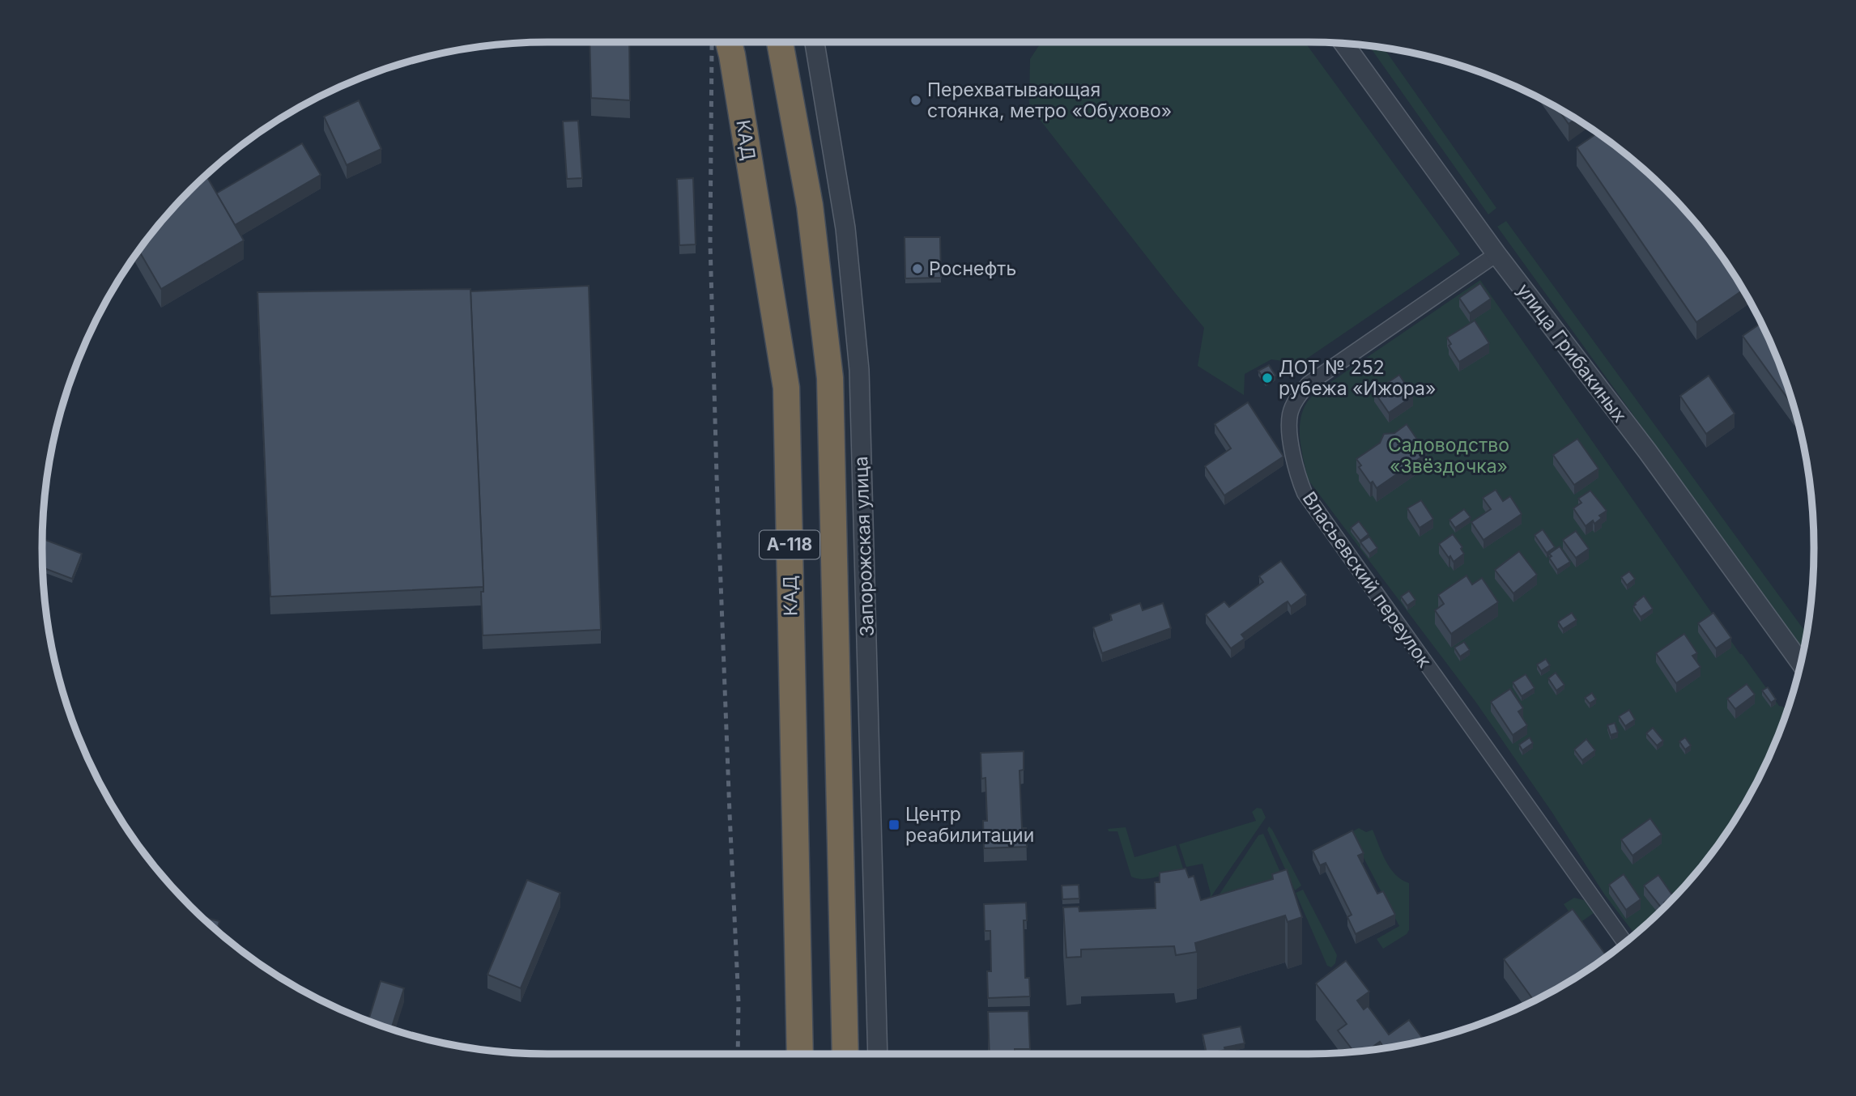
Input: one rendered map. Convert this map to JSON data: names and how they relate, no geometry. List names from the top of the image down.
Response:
{
  "streets": {
    "highway": ["КАД", "А-118"],
    "street": ["улица Грибакиных", "Запорожская улица", "Власьевский переулок"]
  },
  "crossings": [
    ["улица Грибакиных", "Власьевский переулок"]
  ],
  "parks": ["Садоводство «Звёздочка»"],
  "places": {
    "other": ["Перехватывающая стоянка, метро «Обухово»", "Роснефть", "ДОТ № 252 рубежа «Ижора»"],
    "transit": ["Центр реабилитации"]
  }
}
